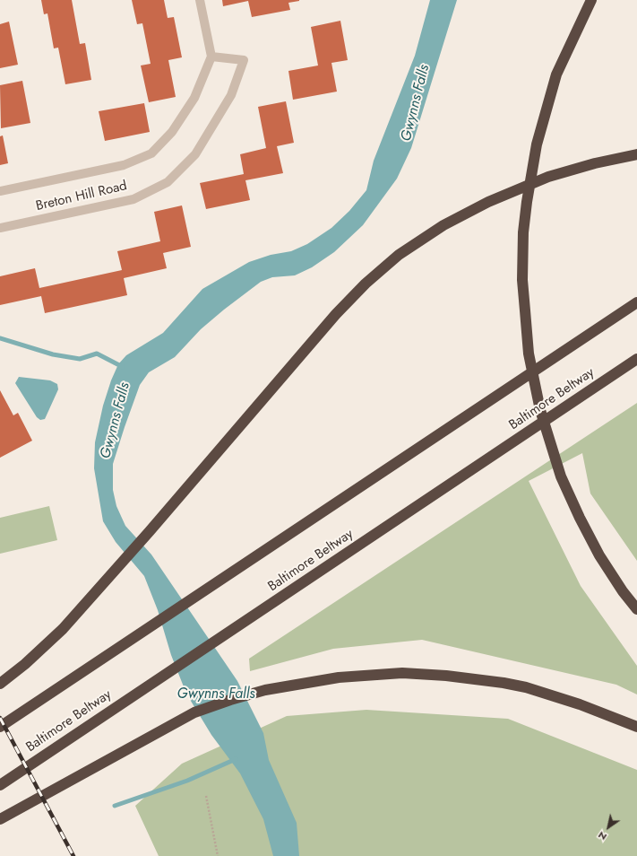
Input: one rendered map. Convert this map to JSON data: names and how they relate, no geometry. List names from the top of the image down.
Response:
{
  "streets": {
    "highway": ["Baltimore Beltway"],
    "street": ["Breton Hill Road"]
  },
  "water": ["Gwynns Falls"],
  "north": "bottom left"
}
